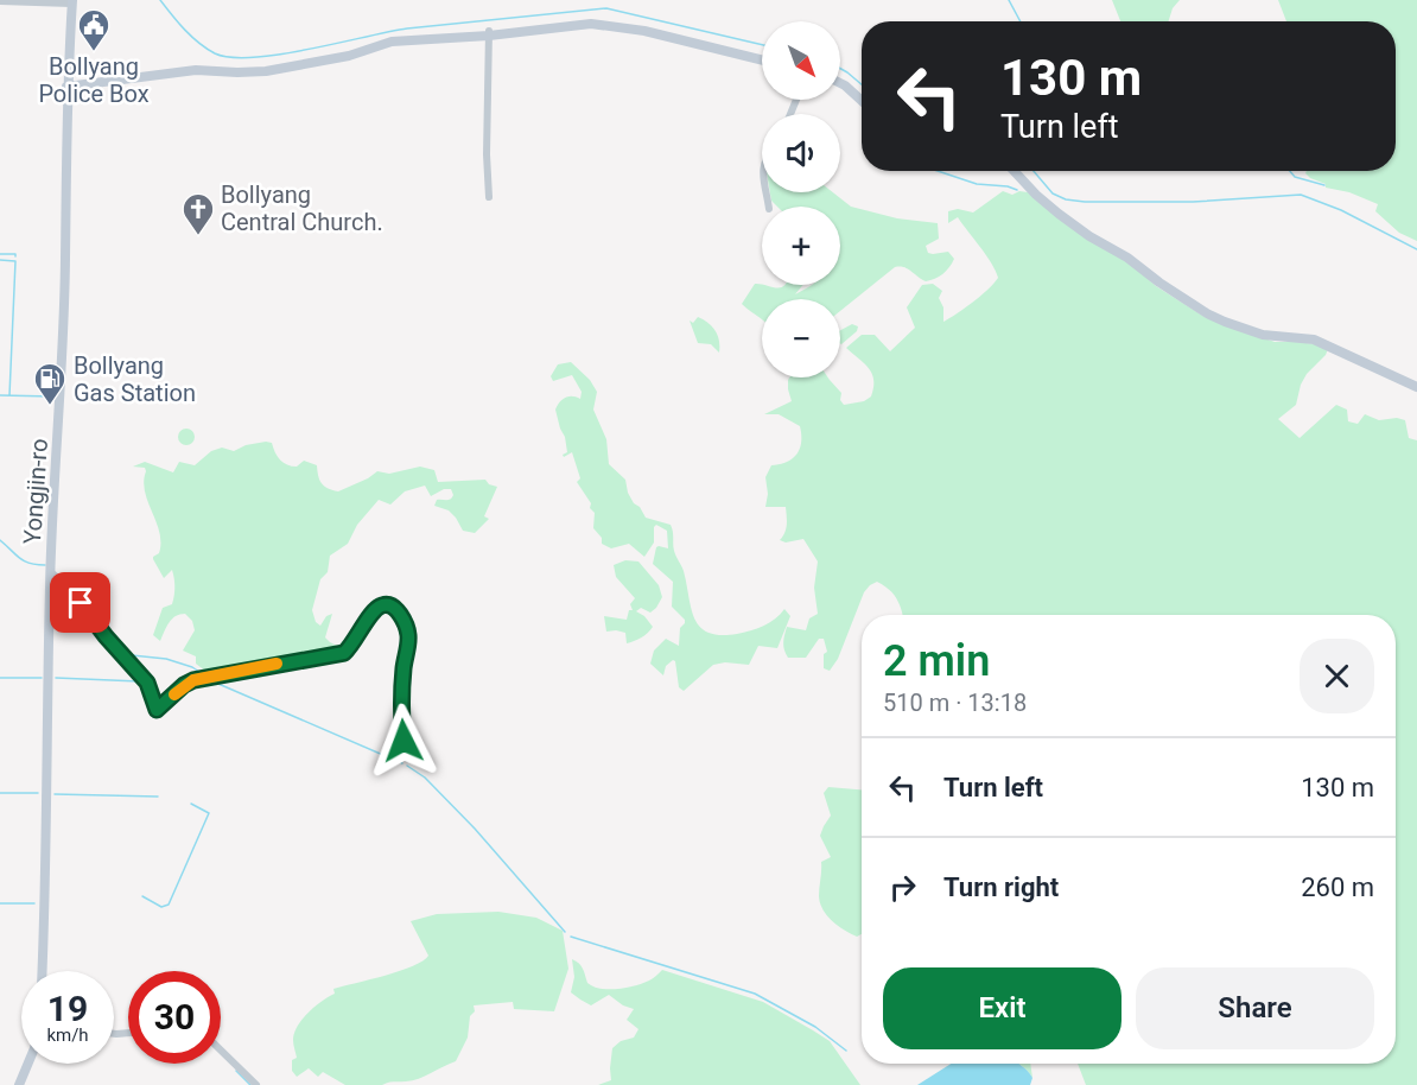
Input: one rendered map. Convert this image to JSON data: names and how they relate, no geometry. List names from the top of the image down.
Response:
{
  "streets": {
    "street": ["Yongjin-ro"]
  },
  "places": {
    "public building": ["Bollyang Police Box"],
    "church": ["Bollyang Central Church."],
    "fuel station": ["Bollyang Gas Station"]
  },
  "north": "bottom right",
  "page": {
    "map_buttons": ["+", "−"],
    "turn": ["130 m", "Turn left"],
    "heading": ["2 min", "510 m · 13:18"],
    "list": [
      {
        "name": "Turn left",
        "value": "130 m"
      },
      {
        "name": "Turn right",
        "value": "260 m"
      }
    ],
    "buttons": ["Exit", "Share"],
    "speed": "19 km/h",
    "limit": "30"
  }
}
